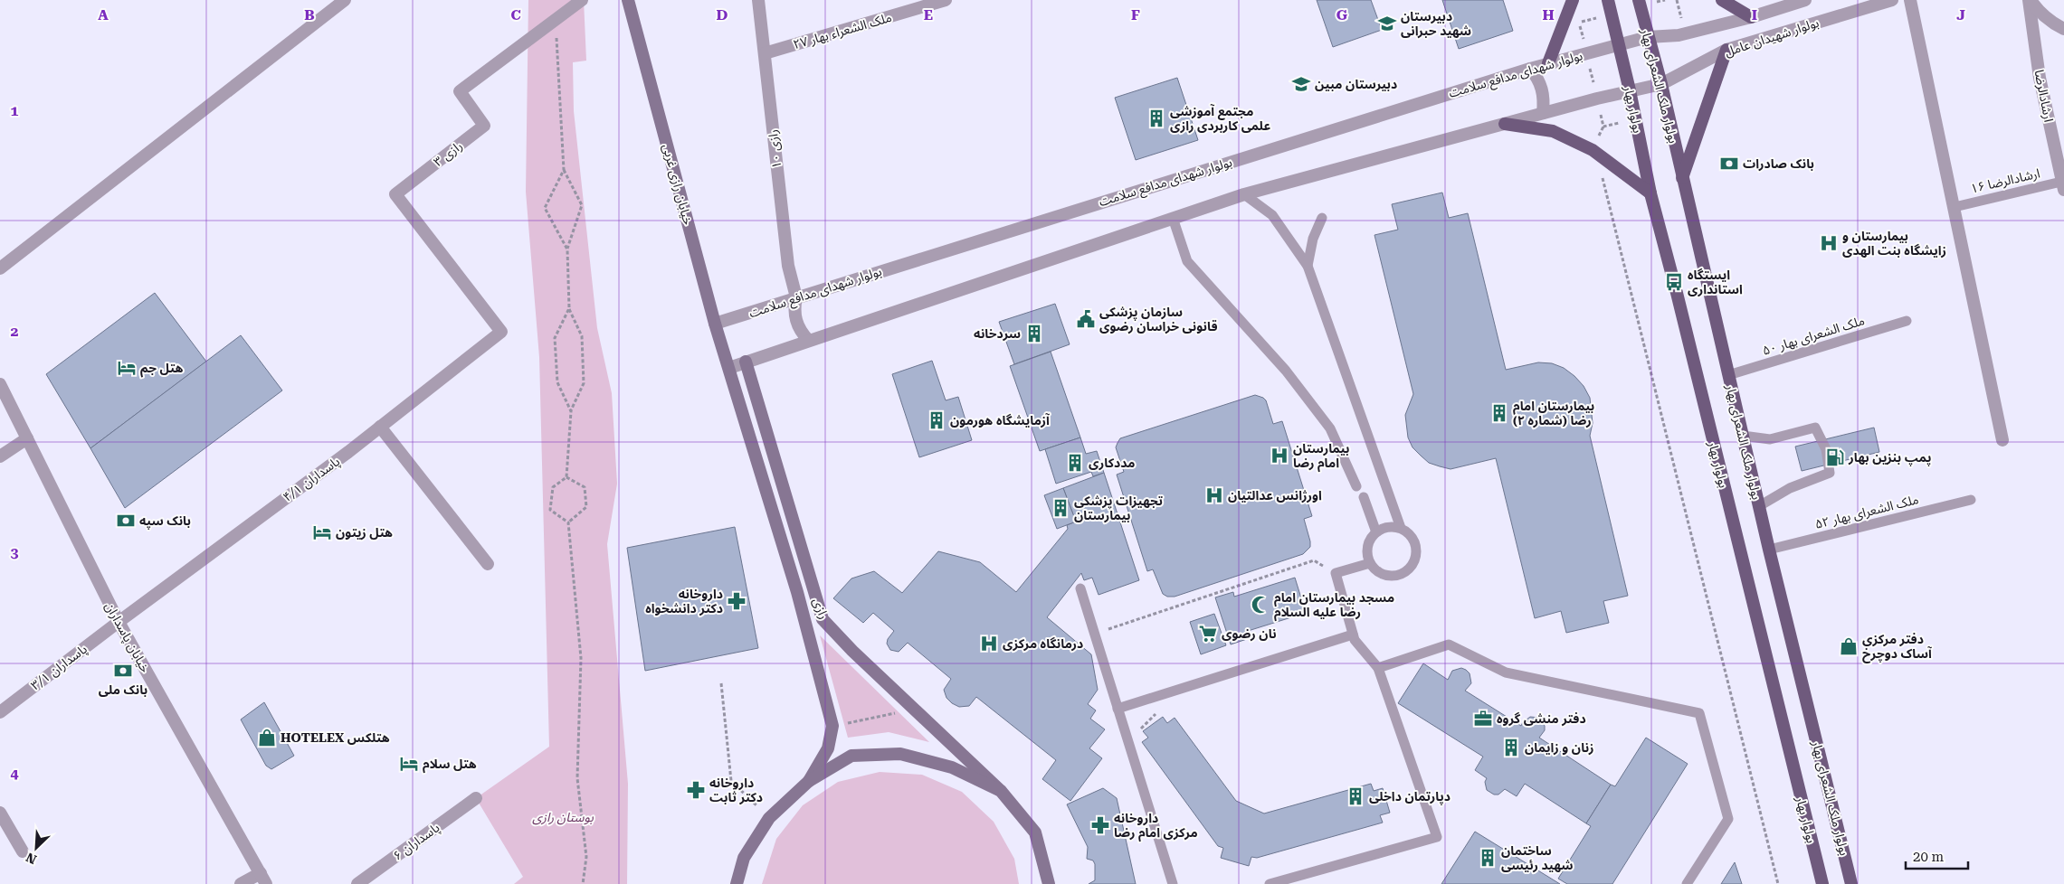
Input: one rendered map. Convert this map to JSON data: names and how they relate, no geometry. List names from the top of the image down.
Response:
{
  "streets": {
    "main road": [
      "بولوار ملک الشعرای بهار",
      "بولوار بهار",
      "خیابان رازی غربی",
      "رازی"
    ],
    "street": [
      "ملک الشعراء بهار ۲۷",
      "بولوار شهیدان عامل",
      "بولوار شهدای مدافع سلامت",
      "ارشادالرضا",
      "رازی ۱۰",
      "رازی ۳",
      "پاسداران ۴/۱",
      "خیابان پاسداران",
      "پاسداران ۳/۱",
      "پاسداران ۶"
    ],
    "lane": ["ارشادالرضا ۱۶", "ملک الشعرای بهار ۵۰", "ملک الشعرای بهار ۵۲"]
  },
  "crossings": [
    ["ملک الشعراء بهار ۲۷", "رازی ۱۰"],
    ["بولوار شهیدان عامل", "بولوار شهدای مدافع سلامت"],
    ["بولوار شهیدان عامل", "بولوار ملک الشعرای بهار"],
    ["بولوار شهیدان عامل", "بولوار بهار"],
    ["بولوار شهدای مدافع سلامت", "بولوار بهار"],
    ["بولوار شهدای مدافع سلامت", "رازی ۱۰"],
    ["بولوار شهدای مدافع سلامت", "خیابان رازی غربی"],
    ["بولوار ملک الشعرای بهار", "ملک الشعرای بهار ۵۰"],
    ["بولوار ملک الشعرای بهار", "ملک الشعرای بهار ۵۲"],
    ["ارشادالرضا", "ارشادالرضا ۱۶"],
    ["رازی ۳", "پاسداران ۴/۱"],
    ["خیابان رازی غربی", "رازی"],
    ["پاسداران ۴/۱", "خیابان پاسداران"],
    ["پاسداران ۴/۱", "پاسداران ۳/۱"],
    ["خیابان پاسداران", "پاسداران ۳/۱"]
  ],
  "parks": ["بوستان رازی"],
  "places": {
    "school or university": ["دبیرستان شهید حبرانی", "دبیرستان مبین"],
    "building": [
      "مجتمع آموزشی علمی کاربردی رازی",
      "سردخانه",
      "بیمارستان امام رضا (شماره ۲)",
      "آزمایشگاه هورمون",
      "مددکاری",
      "تجهیزات پزشکی بیمارستان",
      "زنان و زایمان",
      "دپارتمان داخلی",
      "ساختمان شهید رئیسی"
    ],
    "bank": ["بانک صادرات", "بانک سپه", "بانک ملی"],
    "hospital": [
      "بیمارستان و زایشگاه بنت الهدی",
      "بیمارستان امام رضا",
      "اورژانس عدالتیان",
      "درمانگاه مرکزی"
    ],
    "bus stop": ["ایستگاه استانداری"],
    "public building": ["سازمان پزشکی قانونی خراسان رضوی"],
    "hotel": ["هتل جم", "هتل زیتون", "هتل سلام"],
    "fuel station": ["پمپ بنزین بهار"],
    "pharmacy": ["داروخانه دکتر دانشخواه", "داروخانه دکتر ثابت", "داروخانه مرکزی امام رضا"],
    "mosque": ["مسجد بیمارستان امام رضا علیه السلام"],
    "supermarket": ["نان رضوی"],
    "shop": ["دفتر مرکزی آساک دوچرخ", "HOTELEX هتلکس"],
    "office": ["دفتر منشی گروه"]
  },
  "scale_bar": "20 m",
  "north": "bottom left",
  "grid": {
    "columns": [
      "A",
      "B",
      "C",
      "D",
      "E",
      "F",
      "G",
      "H",
      "I",
      "J"
    ],
    "rows": [
      "1",
      "2",
      "3",
      "4"
    ]
  }
}
